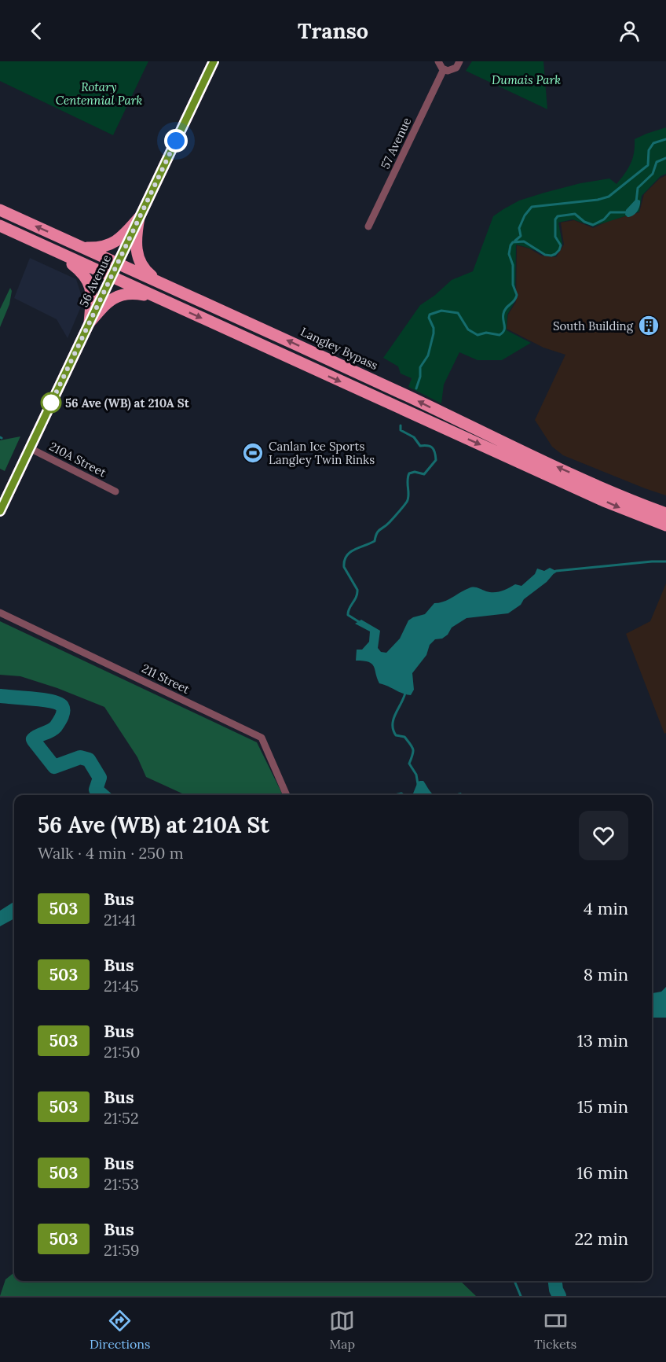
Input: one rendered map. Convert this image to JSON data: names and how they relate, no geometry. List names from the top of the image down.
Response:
{
  "streets": {
    "main road": ["56 Avenue", "Langley Bypass"],
    "street": ["57 Avenue", "210A Street", "211 Street"]
  },
  "crossings": [
    ["56 Avenue", "Langley Bypass"],
    ["56 Avenue", "210A Street"]
  ],
  "parks": ["Dumais Park", "Rotary Centennial Park"],
  "places": {
    "building": ["South Building"],
    "other": ["56 Ave (WB) at 210A St"],
    "sports": ["Canlan Ice Sports Langley Twin Rinks"]
  },
  "lines": ["bus line 503"],
  "page": {
    "header": "Transo",
    "heading": ["56 Ave (WB) at 210A St", "Walk · 4 min · 250 m"],
    "list": [
      {
        "mark": "503",
        "name": "Bus",
        "note": "21:41",
        "value": "4 min"
      },
      {
        "mark": "503",
        "name": "Bus",
        "note": "21:45",
        "value": "8 min"
      },
      {
        "mark": "503",
        "name": "Bus",
        "note": "21:50",
        "value": "13 min"
      },
      {
        "mark": "503",
        "name": "Bus",
        "note": "21:52",
        "value": "15 min"
      },
      {
        "mark": "503",
        "name": "Bus",
        "note": "21:53",
        "value": "16 min"
      },
      {
        "mark": "503",
        "name": "Bus",
        "note": "21:59",
        "value": "22 min"
      }
    ],
    "tabs": ["Directions", "Map", "Tickets"]
  }
}
